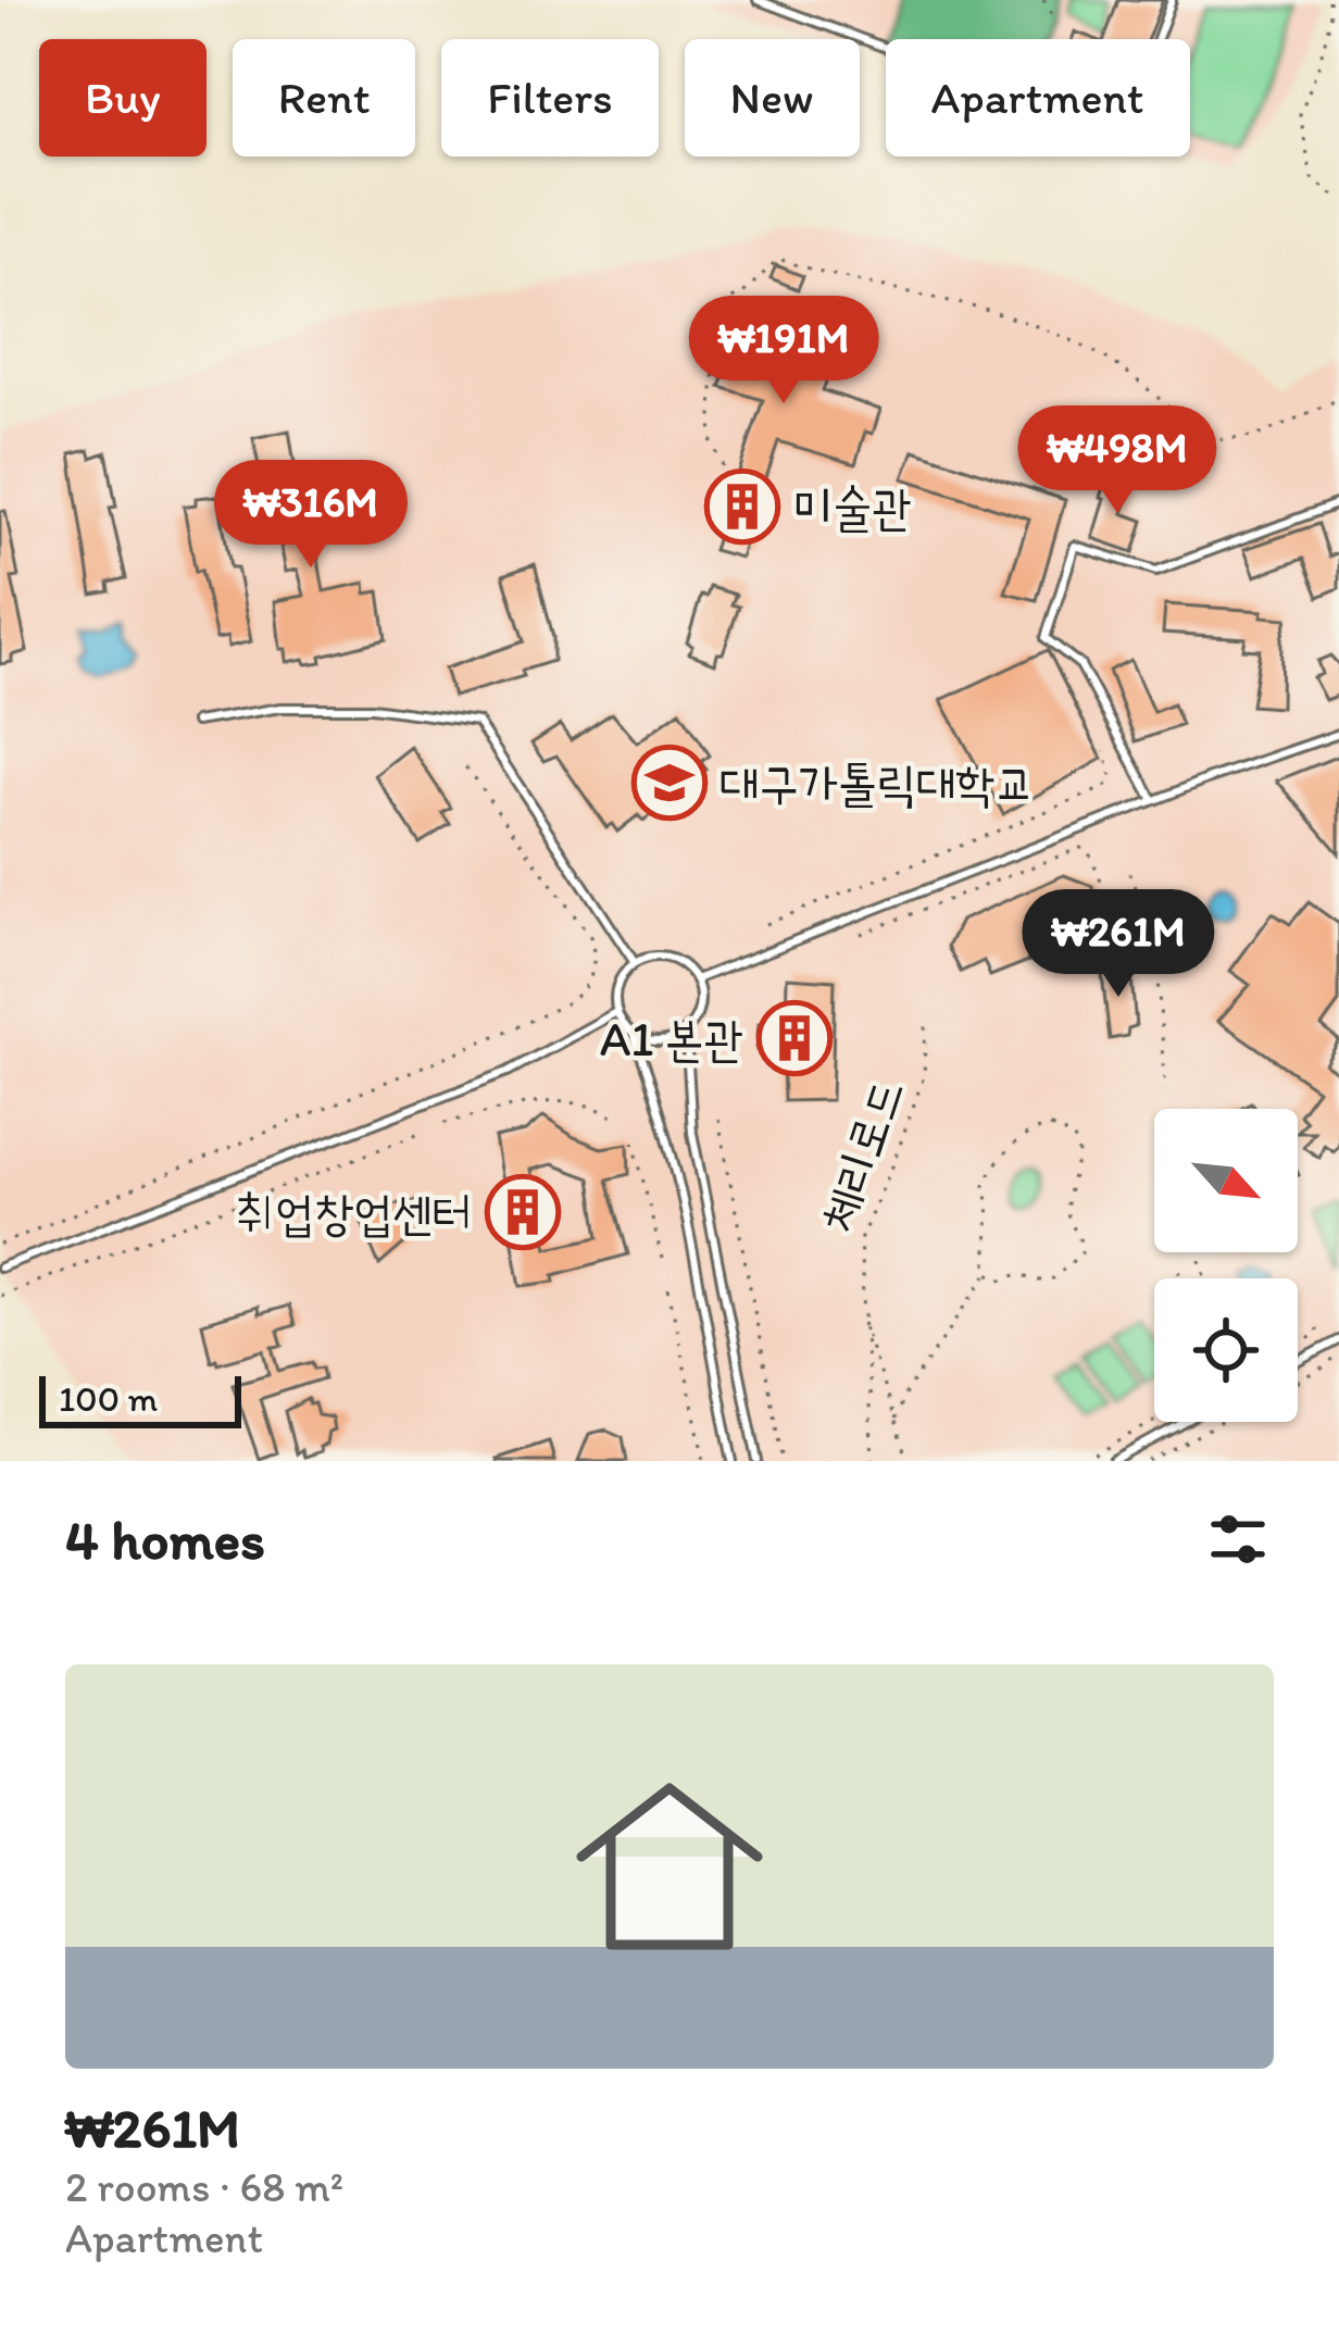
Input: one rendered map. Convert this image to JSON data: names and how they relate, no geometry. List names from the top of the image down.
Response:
{
  "streets": {
    "path": ["체리로드"]
  },
  "places": {
    "building": ["미술관", "A1 본관", "취업창업센터"],
    "school or university": ["대구가톨릭대학교"]
  },
  "scale_bar": "100 m",
  "north": "bottom right",
  "page": {
    "chip": [
      "Buy",
      "Rent",
      "Filters",
      "New",
      "Apartment"
    ],
    "price": [
      "₩191M",
      "₩498M",
      "₩316M",
      "₩261M"
    ],
    "scale": "100 m",
    "heading": "4 homes",
    "list": [
      {
        "name": "₩261M",
        "note": "2 rooms · 68 m² · Apartment"
      }
    ]
  }
}
